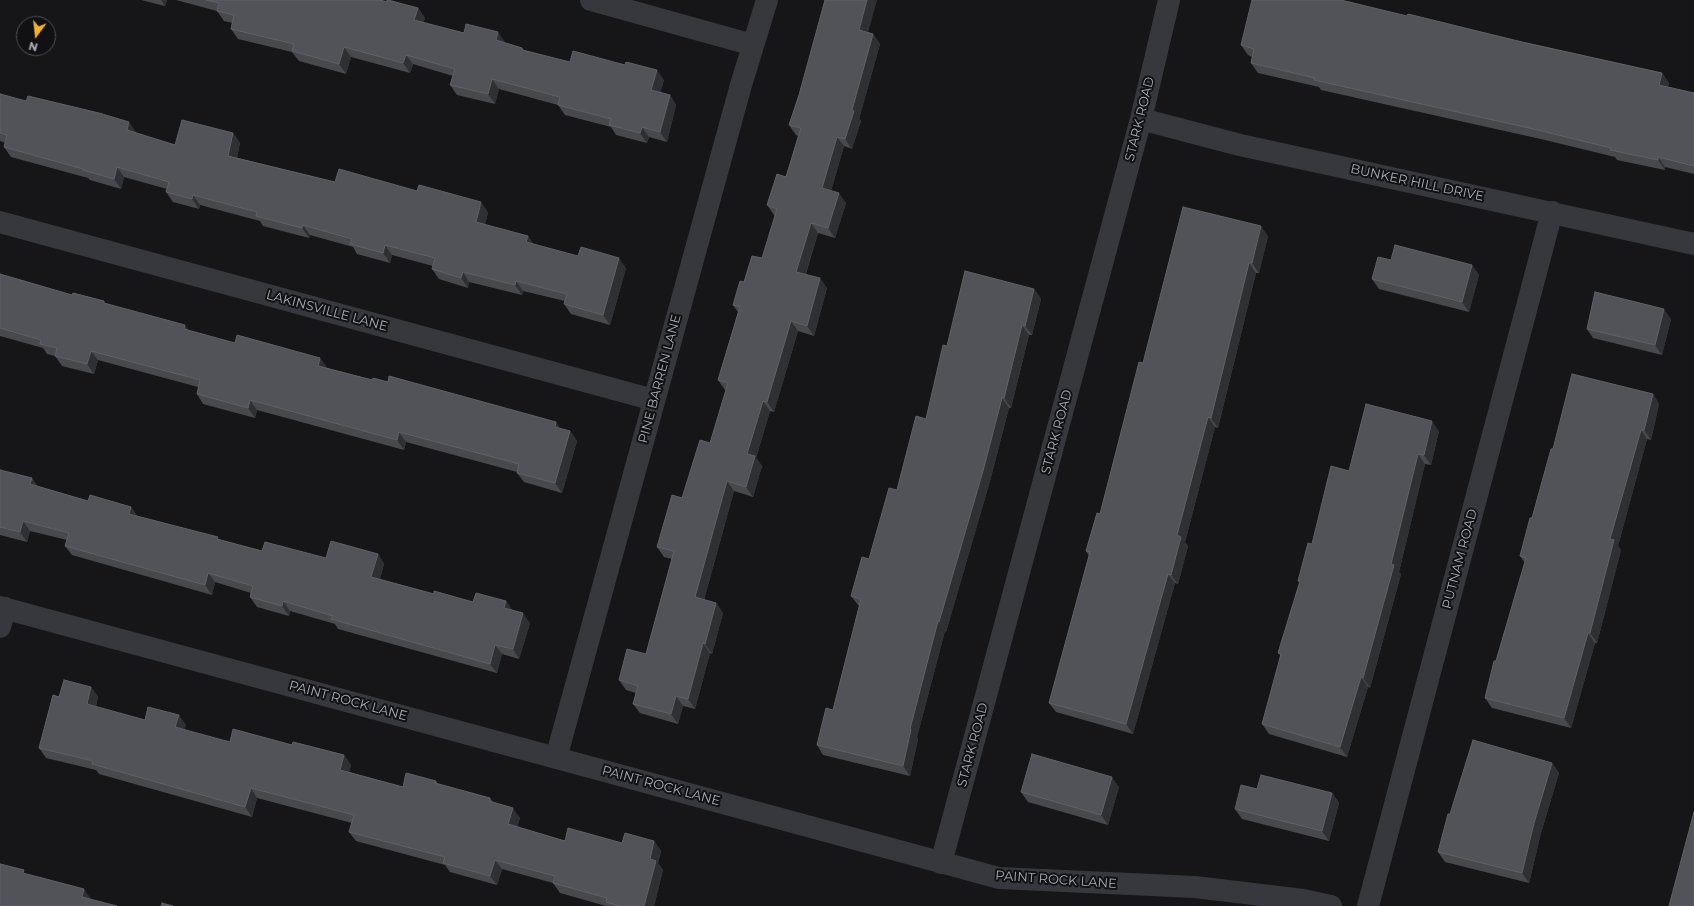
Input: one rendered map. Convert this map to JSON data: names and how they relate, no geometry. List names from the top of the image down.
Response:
{
  "streets": {
    "street": [
      "STARK ROAD",
      "BUNKER HILL DRIVE",
      "LAKINSVILLE LANE",
      "PINE BARREN LANE",
      "PUTNAM ROAD",
      "PAINT ROCK LANE"
    ]
  },
  "crossings": [
    ["STARK ROAD", "BUNKER HILL DRIVE"],
    ["STARK ROAD", "PAINT ROCK LANE"],
    ["BUNKER HILL DRIVE", "PUTNAM ROAD"],
    ["LAKINSVILLE LANE", "PINE BARREN LANE"],
    ["PINE BARREN LANE", "PAINT ROCK LANE"]
  ],
  "north": "bottom"
}
